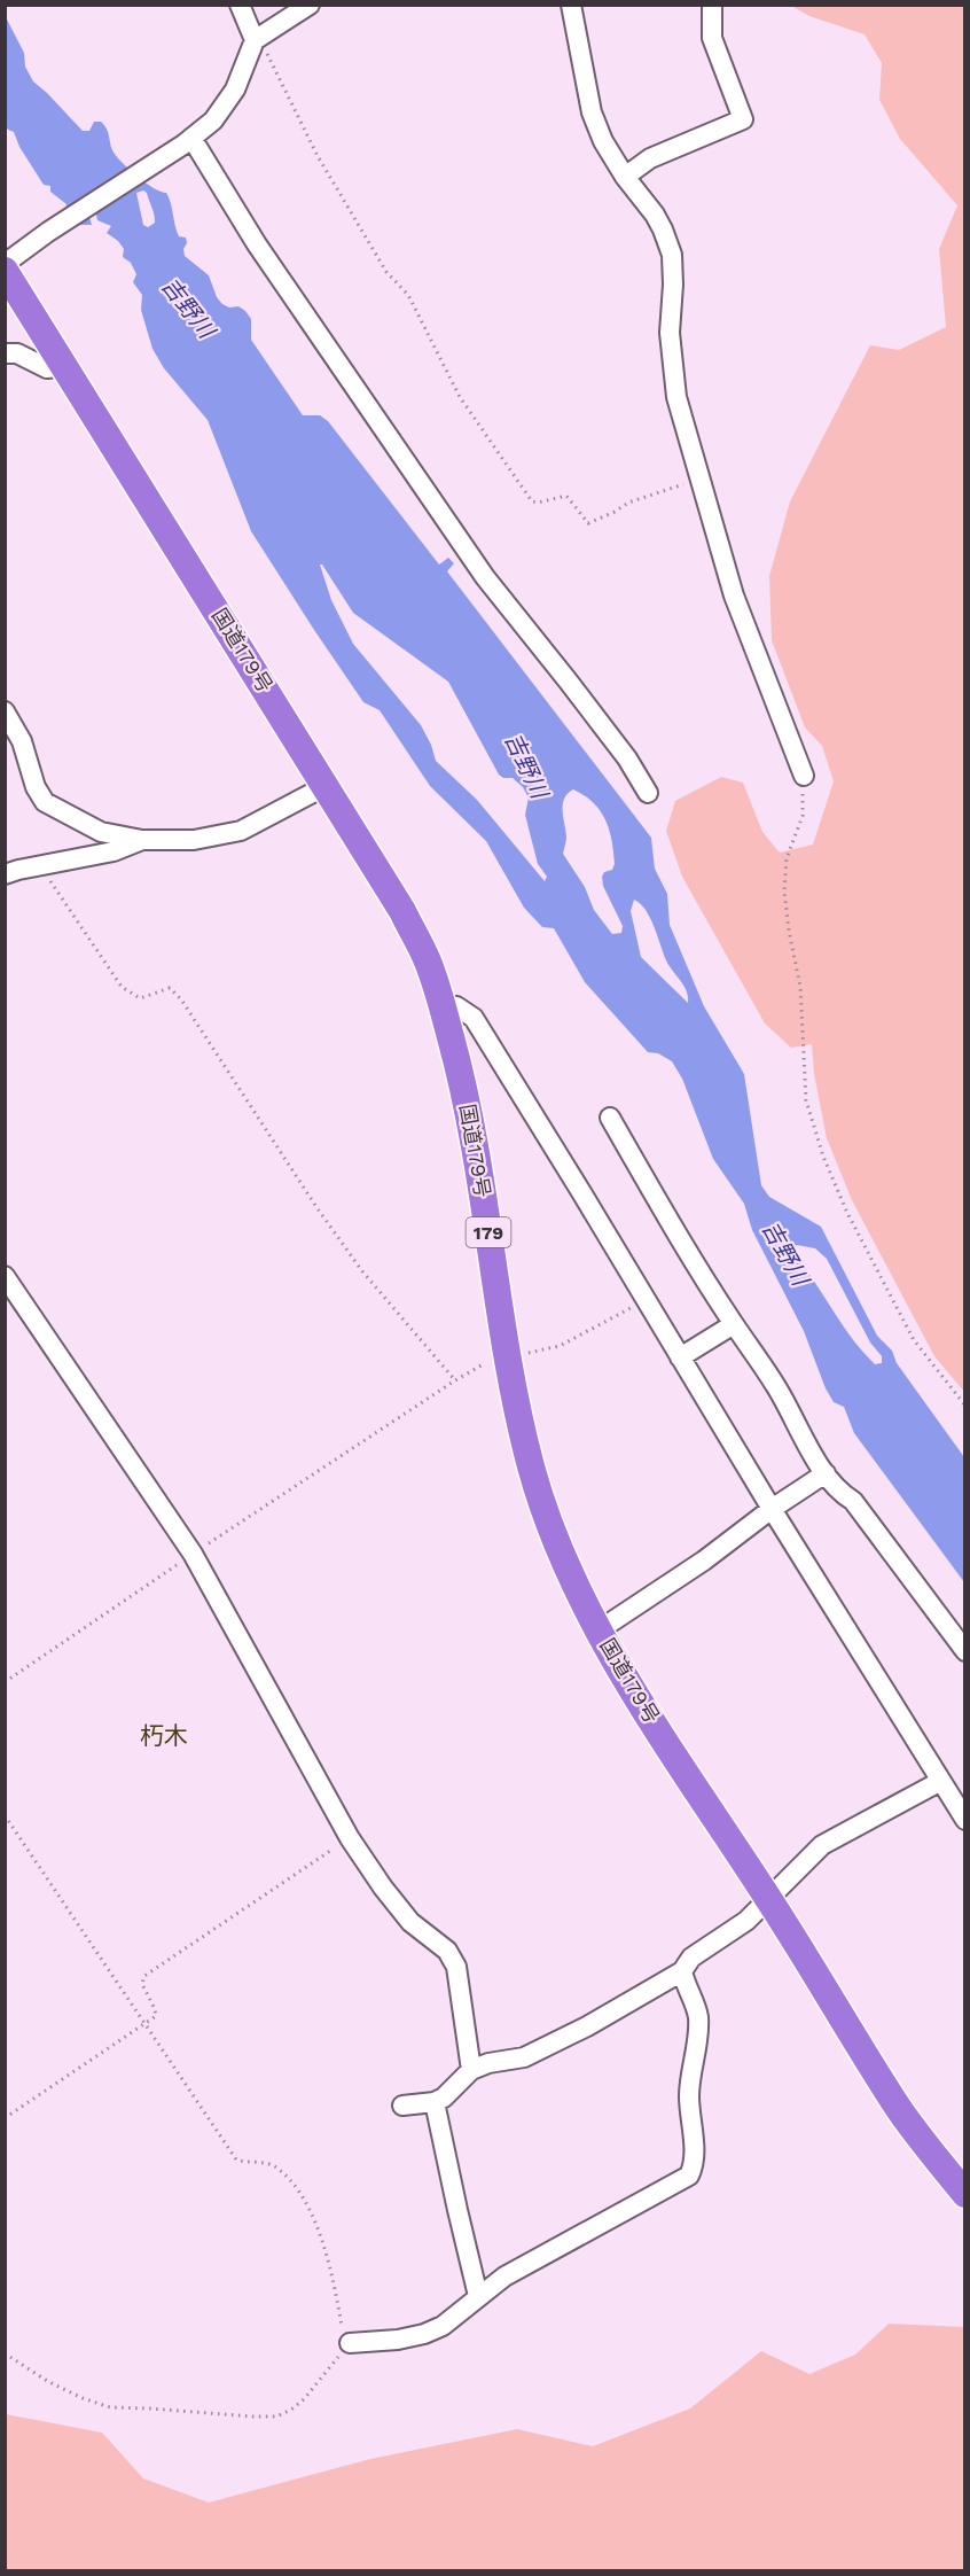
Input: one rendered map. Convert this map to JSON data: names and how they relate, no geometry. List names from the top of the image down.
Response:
{
  "streets": {
    "highway": ["国道179号", "179"]
  },
  "districts": ["朽木"],
  "water": ["吉野川"]
}
